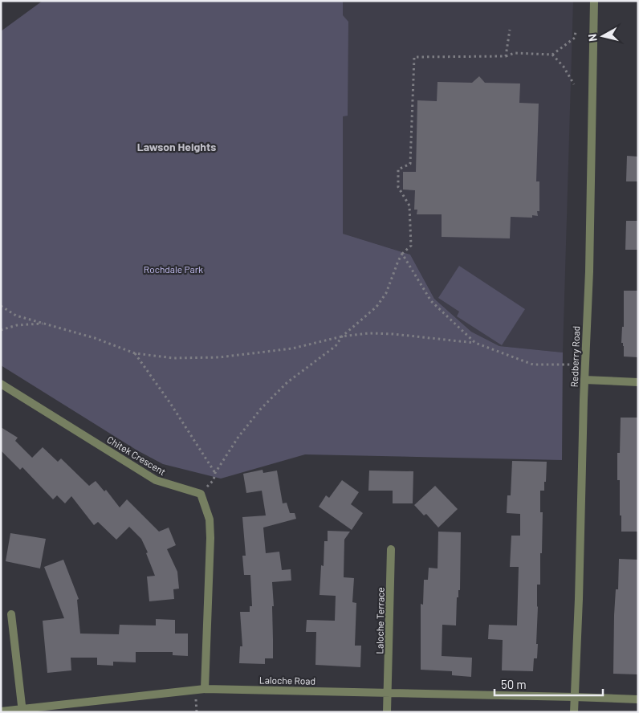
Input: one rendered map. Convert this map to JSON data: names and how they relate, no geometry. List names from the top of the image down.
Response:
{
  "streets": {
    "street": [
      "Redberry Road",
      "Chitek Crescent",
      "Laloche Terrace",
      "Laloche Road"
    ]
  },
  "crossings": [
    ["Redberry Road", "Laloche Road"],
    ["Chitek Crescent", "Laloche Road"],
    ["Laloche Terrace", "Laloche Road"]
  ],
  "districts": ["Lawson Heights"],
  "parks": ["Rochdale Park"],
  "scale_bar": "50 m",
  "north": "left"
}
